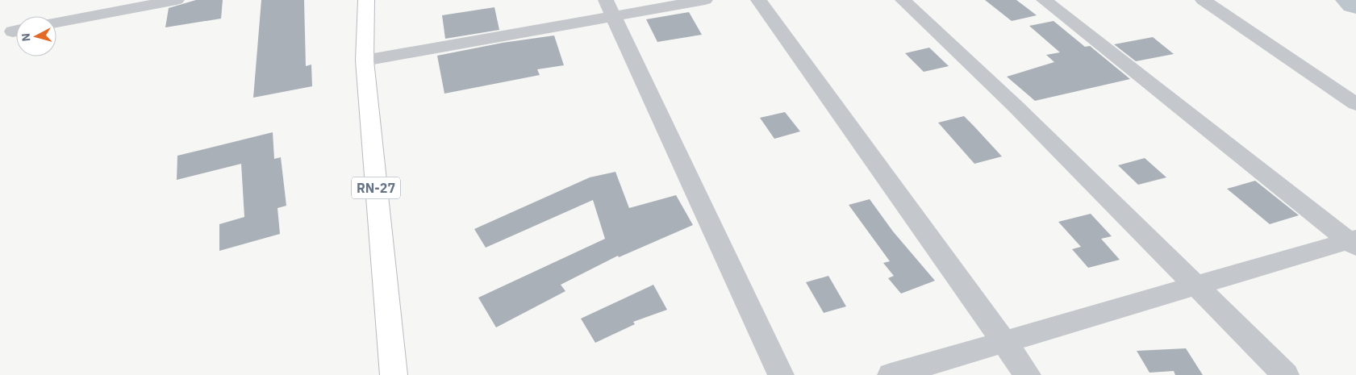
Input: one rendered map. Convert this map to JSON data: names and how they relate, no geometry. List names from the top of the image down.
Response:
{
  "streets": {
    "main road": ["RN-27"]
  },
  "north": "left"
}
